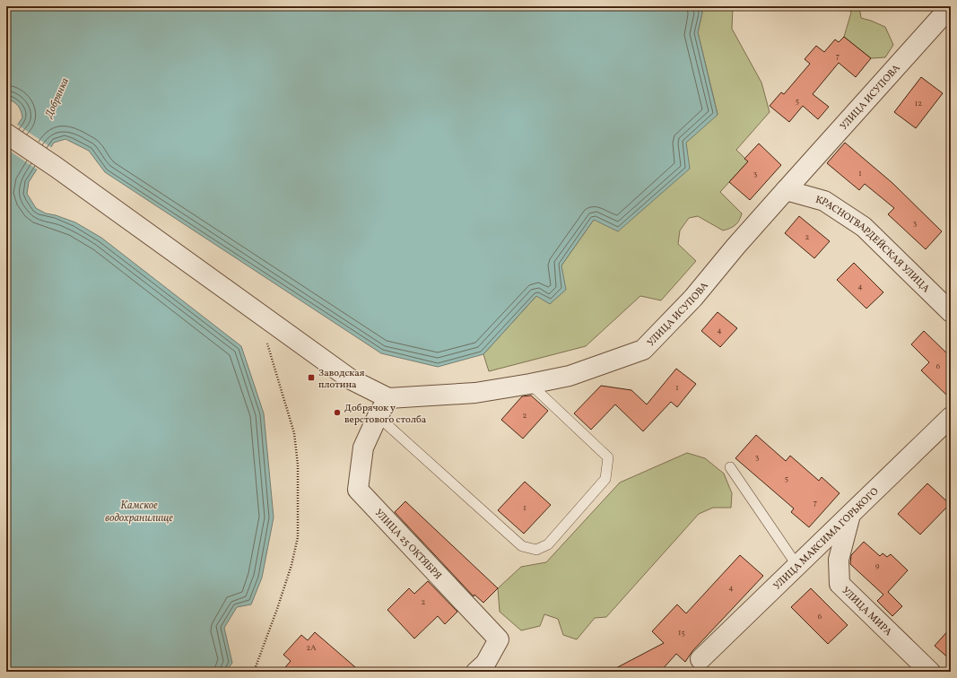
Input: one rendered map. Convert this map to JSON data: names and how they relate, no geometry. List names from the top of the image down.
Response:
{
  "streets": {
    "street": [
      "УЛИЦА ИСУПОВА",
      "КРАСНОГВАРДЕЙСКАЯ УЛИЦА",
      "УЛИЦА МАКСИМА ГОРЬКОГО",
      "УЛИЦА 25 ОКТЯБРЯ",
      "УЛИЦА МИРА"
    ]
  },
  "crossings": [
    ["УЛИЦА ИСУПОВА", "КРАСНОГВАРДЕЙСКАЯ УЛИЦА"],
    ["УЛИЦА ИСУПОВА", "УЛИЦА 25 ОКТЯБРЯ"],
    ["УЛИЦА МАКСИМА ГОРЬКОГО", "УЛИЦА МИРА"]
  ],
  "water": ["Добрянка", "Камское водохранилище"],
  "places": {
    "transit": ["Заводская плотина"],
    "other": ["Добрячок у верстового столба"]
  },
  "house_numbers": [
    "7",
    "5",
    "12",
    "3",
    "1",
    "3",
    "2",
    "4",
    "4",
    "6",
    "1",
    "2",
    "3",
    "5",
    "7",
    "1",
    "9",
    "4",
    "2",
    "6",
    "15",
    "2А"
  ]
}
